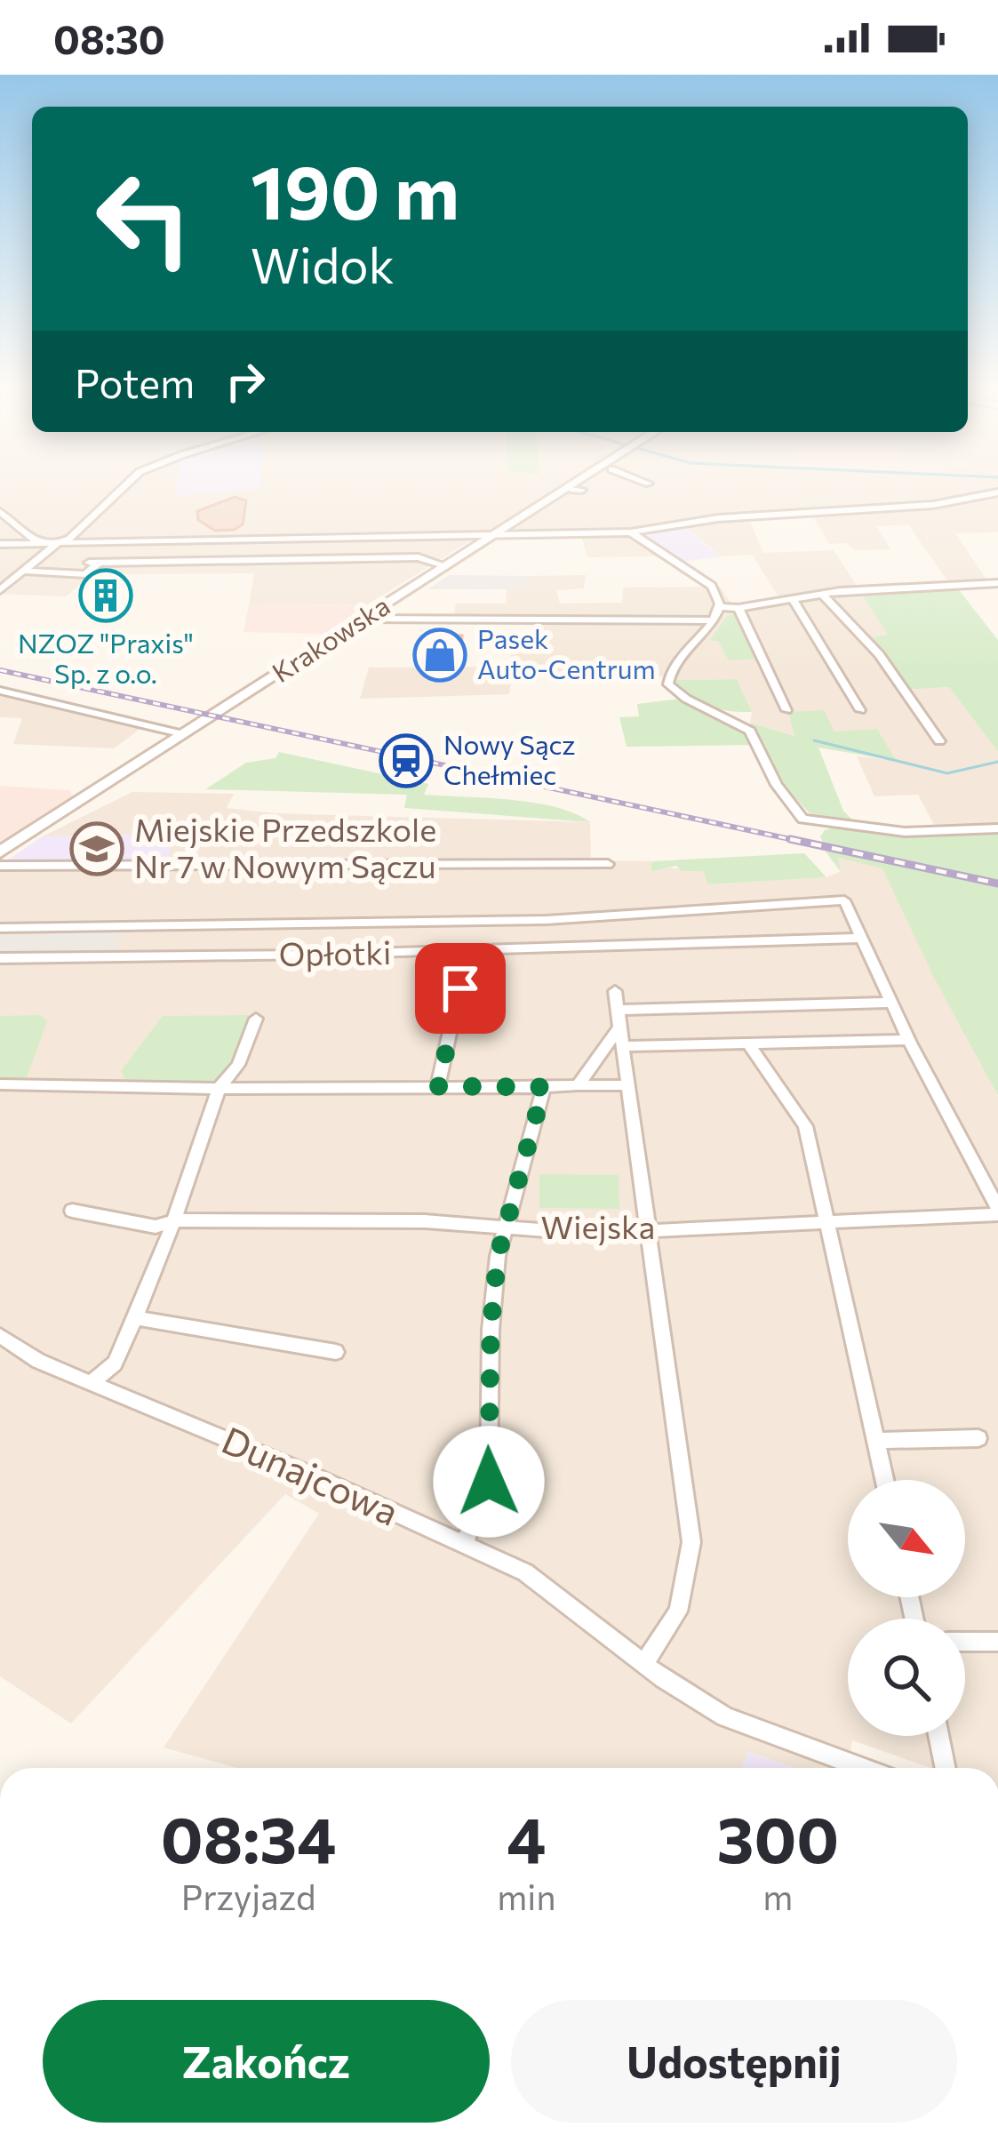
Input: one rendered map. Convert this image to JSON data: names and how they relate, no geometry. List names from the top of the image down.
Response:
{
  "streets": {
    "main road": ["Krakowska"],
    "street": ["Opłotki", "Wiejska", "Dunajcowa"]
  },
  "places": {
    "building": ["NZOZ \"Praxis\" Sp. z o.o."],
    "shop": ["Pasek Auto-Centrum"],
    "station": ["Nowy Sącz Chełmiec"],
    "school or university": ["Miejskie Przedszkole Nr 7 w Nowym Sączu"]
  },
  "north": "bottom right",
  "page": {
    "status": "08:30",
    "turn": ["190 m", "Widok"],
    "then": "Potem",
    "eta": [
      "08:34",
      "Przyjazd",
      "4",
      "min",
      "300",
      "m"
    ],
    "buttons": ["Zakończ", "Udostępnij"]
  }
}
